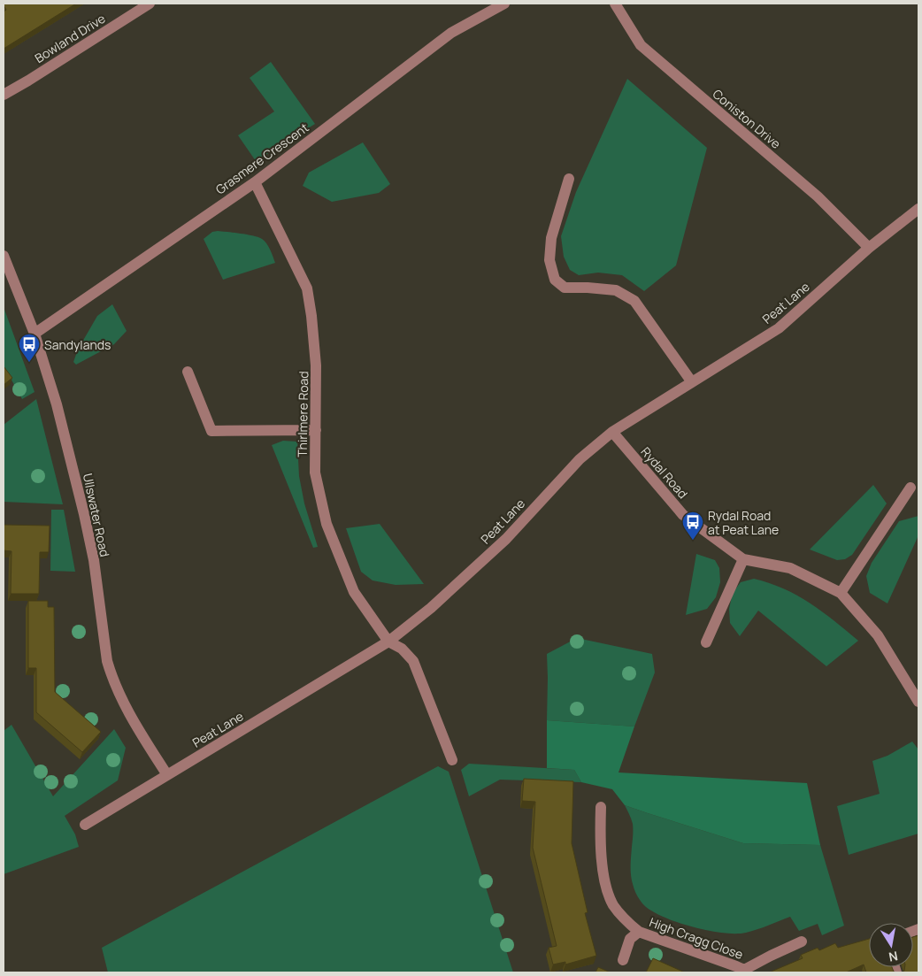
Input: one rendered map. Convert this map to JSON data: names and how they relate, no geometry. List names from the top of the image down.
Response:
{
  "streets": {
    "street": [
      "Bowland Drive",
      "Coniston Drive",
      "Grasmere Crescent",
      "Peat Lane",
      "Thirlmere Road",
      "Rydal Road",
      "Ullswater Road",
      "High Cragg Close"
    ]
  },
  "crossings": [
    ["Coniston Drive", "Peat Lane"],
    ["Grasmere Crescent", "Thirlmere Road"],
    ["Grasmere Crescent", "Ullswater Road"],
    ["Peat Lane", "Thirlmere Road"],
    ["Peat Lane", "Rydal Road"],
    ["Peat Lane", "Ullswater Road"]
  ],
  "places": {
    "bus stop": ["Sandylands", "Rydal Road at Peat Lane"]
  },
  "north": "bottom"
}
